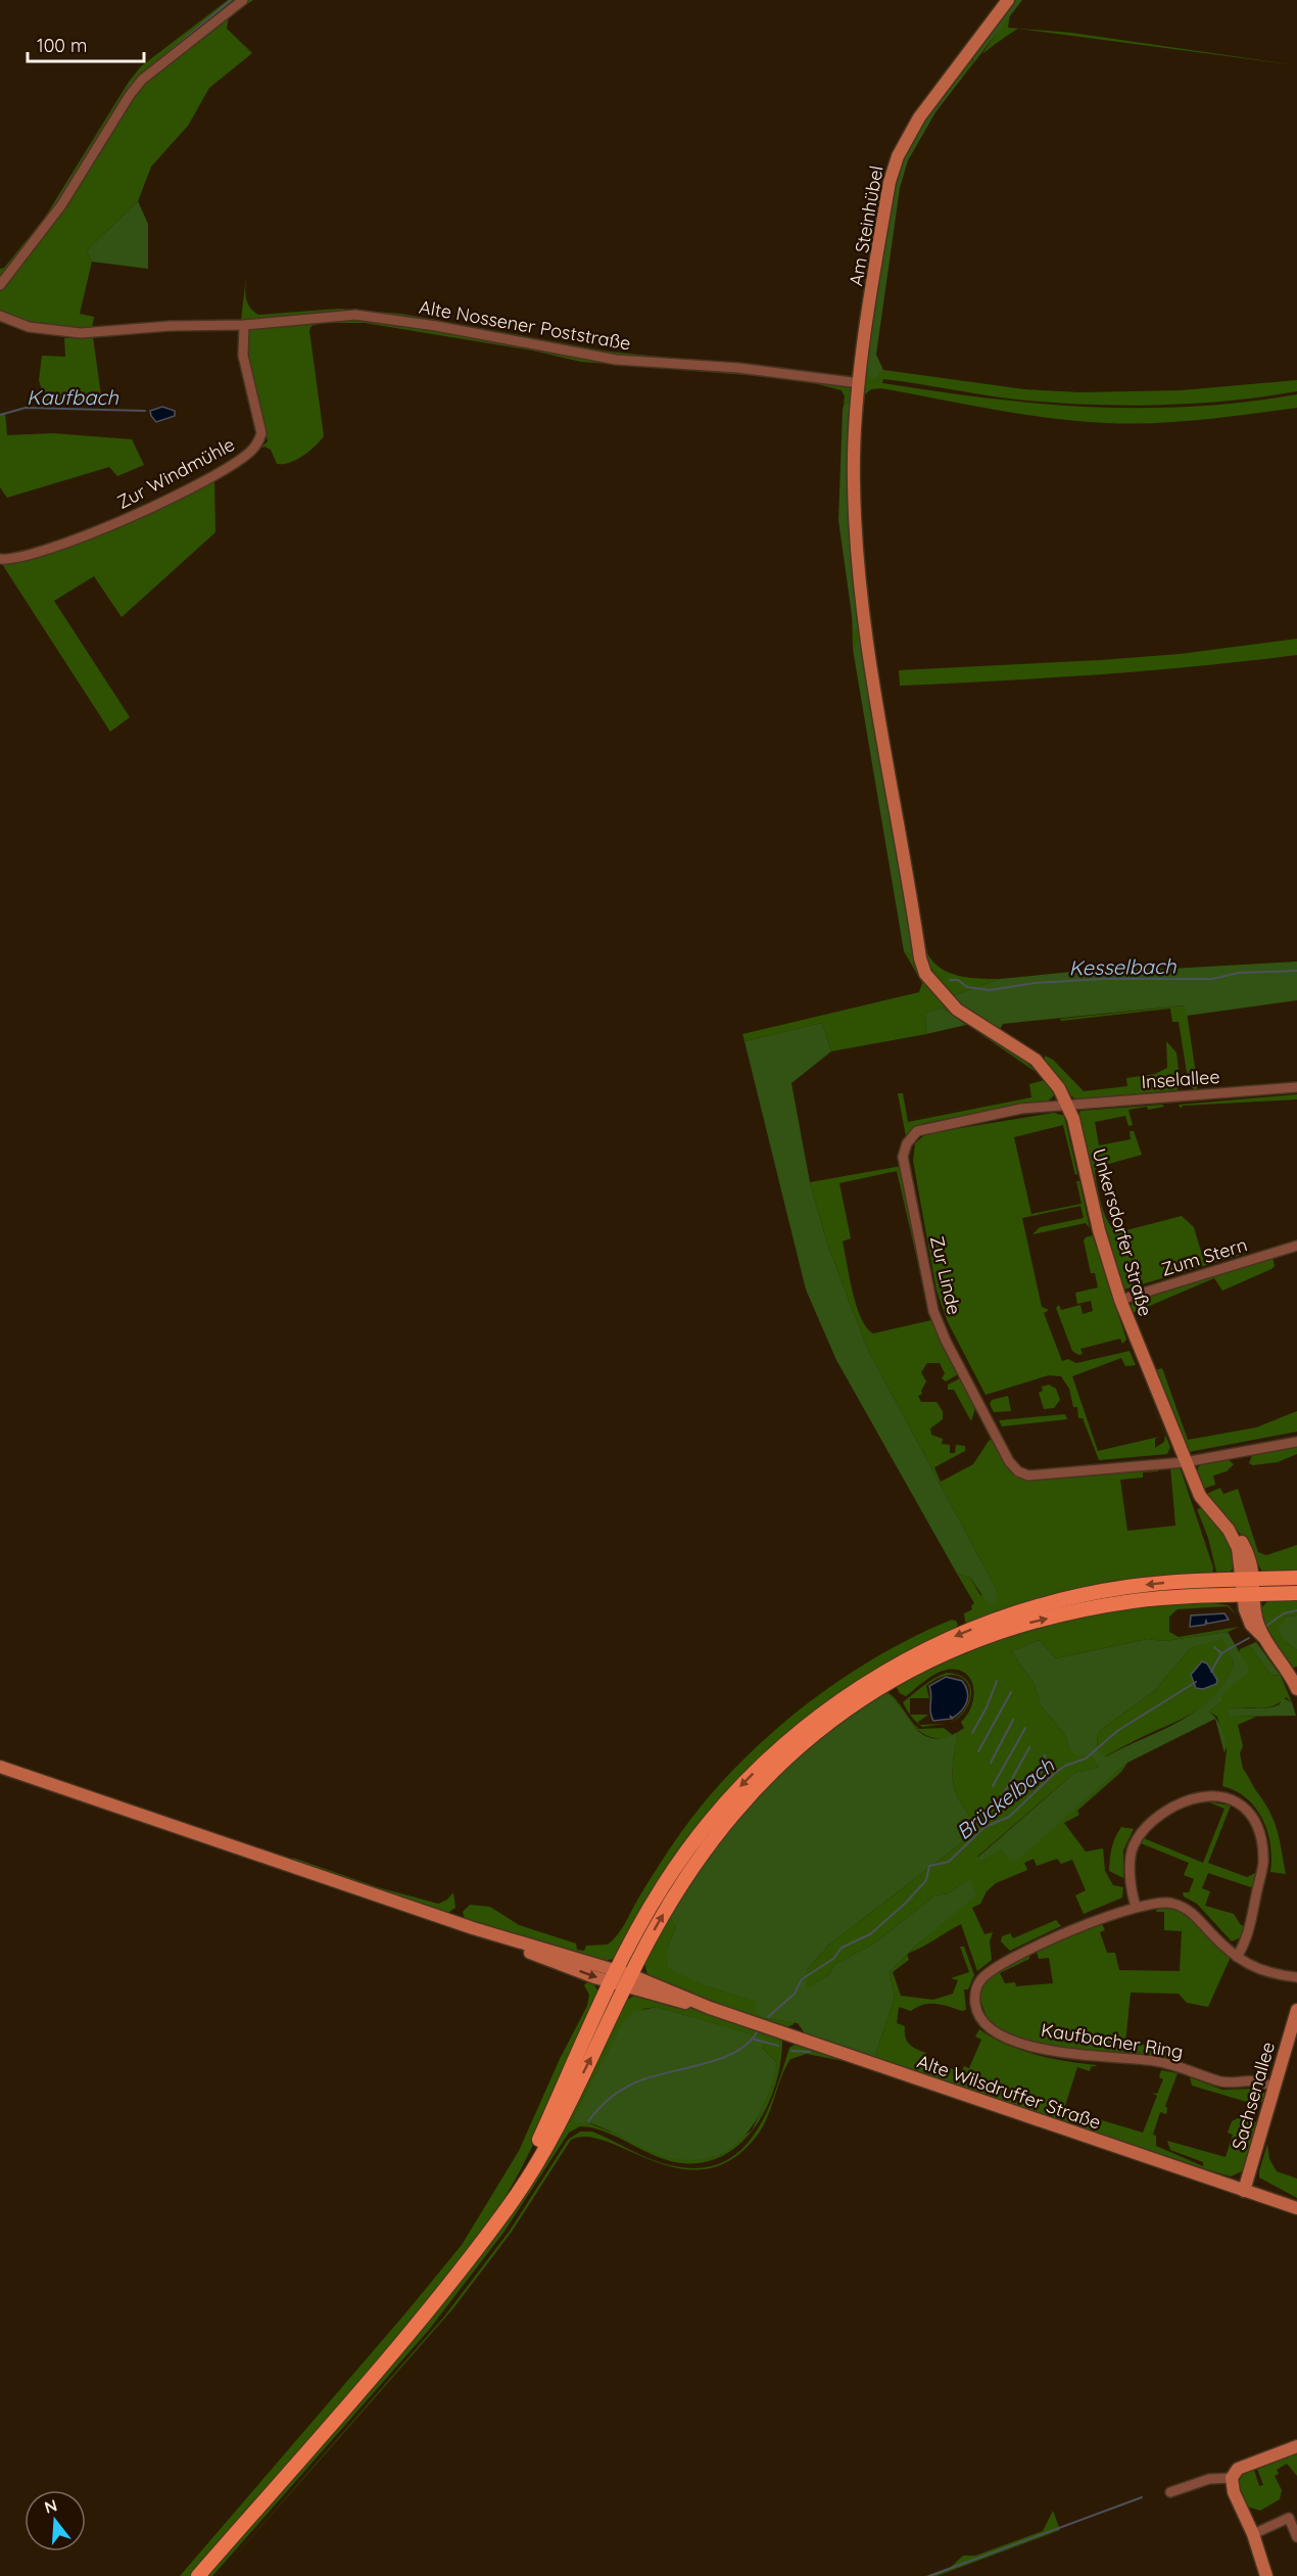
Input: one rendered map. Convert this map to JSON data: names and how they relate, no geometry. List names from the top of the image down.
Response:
{
  "streets": {
    "street": [
      "Am Steinhübel",
      "Alte Nossener Poststraße",
      "Zur Windmühle",
      "Inselallee",
      "Unkersdorfer Straße",
      "Zum Stern",
      "Zur Linde",
      "Kaufbacher Ring",
      "Alte Wilsdruffer Straße",
      "Sachsenallee"
    ]
  },
  "crossings": [
    ["Am Steinhübel", "Alte Nossener Poststraße"],
    ["Am Steinhübel", "Unkersdorfer Straße"],
    ["Alte Nossener Poststraße", "Zur Windmühle"],
    ["Inselallee", "Unkersdorfer Straße"],
    ["Inselallee", "Zur Linde"],
    ["Unkersdorfer Straße", "Zum Stern"],
    ["Unkersdorfer Straße", "Zur Linde"],
    ["Kaufbacher Ring", "Sachsenallee"],
    ["Alte Wilsdruffer Straße", "Sachsenallee"]
  ],
  "water": ["Kaufbach", "Kesselbach", "Brückelbach"],
  "scale_bar": "100 m",
  "north": "top"
}
